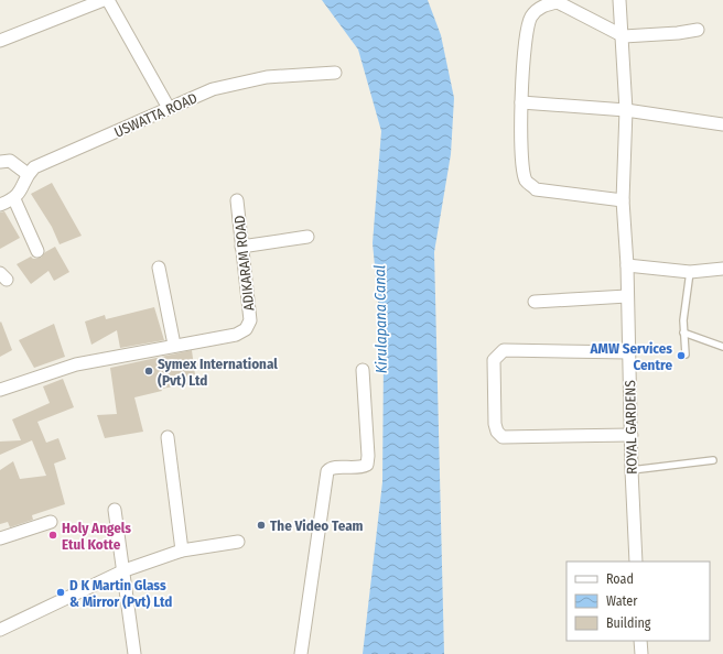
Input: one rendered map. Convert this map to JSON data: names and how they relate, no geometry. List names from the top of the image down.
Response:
{
  "streets": {
    "street": ["USWATTA ROAD", "ADIKARAM ROAD", "ROYAL GARDENS"]
  },
  "water": ["Kirulapana Canal"],
  "places": [
    "AMW Services Centre",
    "Symex International (Pvt) Ltd",
    "The Video Team",
    "Holy Angels Etul Kotte",
    "D K Martin Glass & Mirror (Pvt) Ltd"
  ],
  "legend": ["Road", "Water", "Building"]
}
